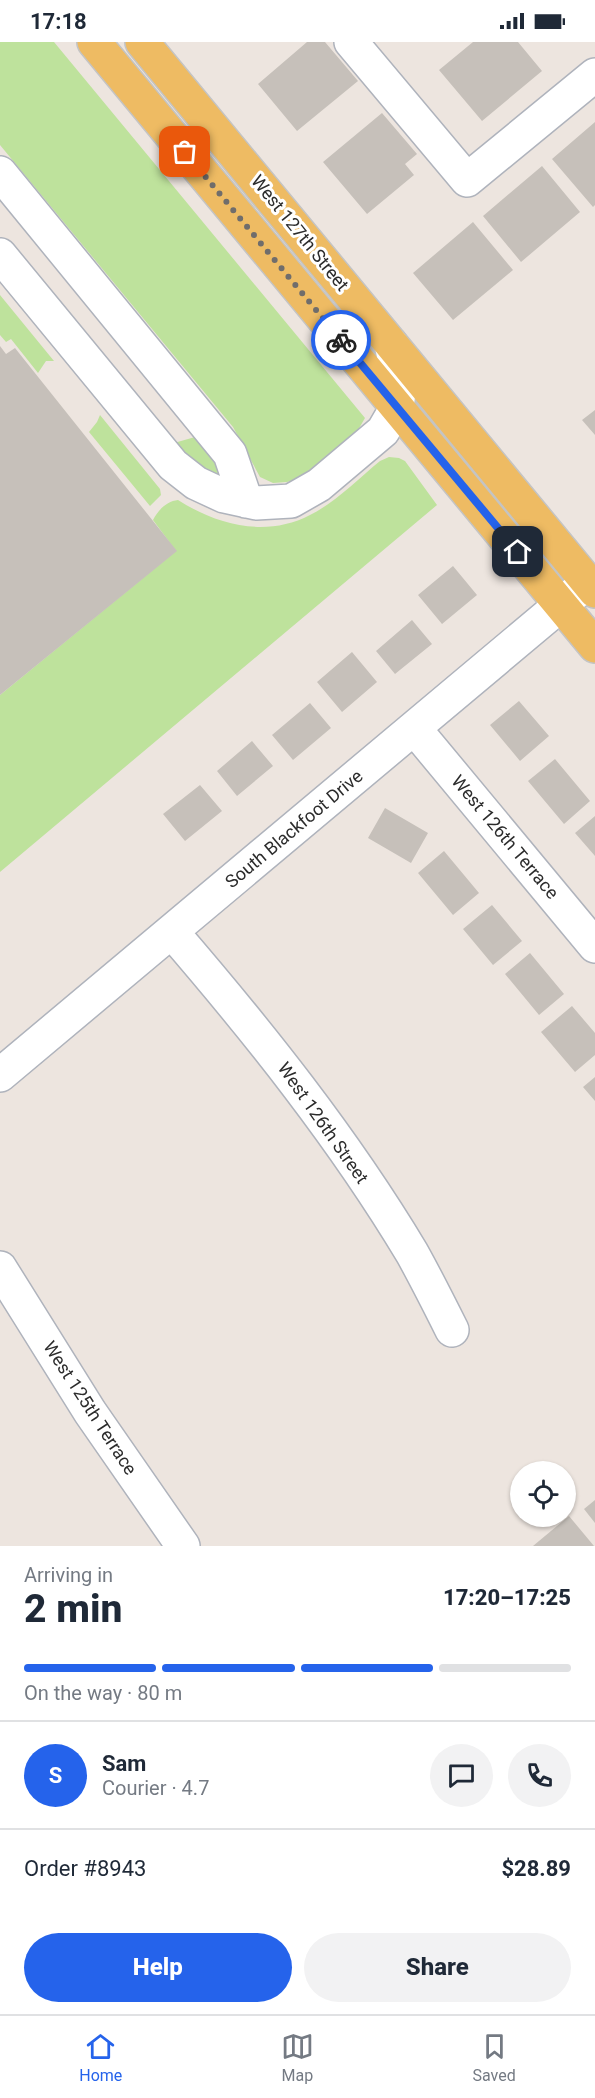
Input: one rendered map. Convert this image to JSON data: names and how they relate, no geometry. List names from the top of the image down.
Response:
{
  "streets": {
    "main road": ["West 127th Street"],
    "street": [
      "South Blackfoot Drive",
      "West 126th Terrace",
      "West 126th Street",
      "West 125th Terrace"
    ]
  },
  "crossings": [
    ["West 127th Street", "South Blackfoot Drive"],
    ["South Blackfoot Drive", "West 126th Terrace"],
    ["South Blackfoot Drive", "West 126th Street"]
  ],
  "page": {
    "status": "17:18",
    "heading": ["2 min", "Arriving in", "17:20–17:25"],
    "panel": [
      "Sam",
      "Courier · 4.7",
      "Order #8943",
      "$28.89"
    ],
    "bar": "On the way · 80 m",
    "round": "S",
    "buttons": ["Help", "Share"],
    "tabs": ["Home", "Map", "Saved"]
  }
}
